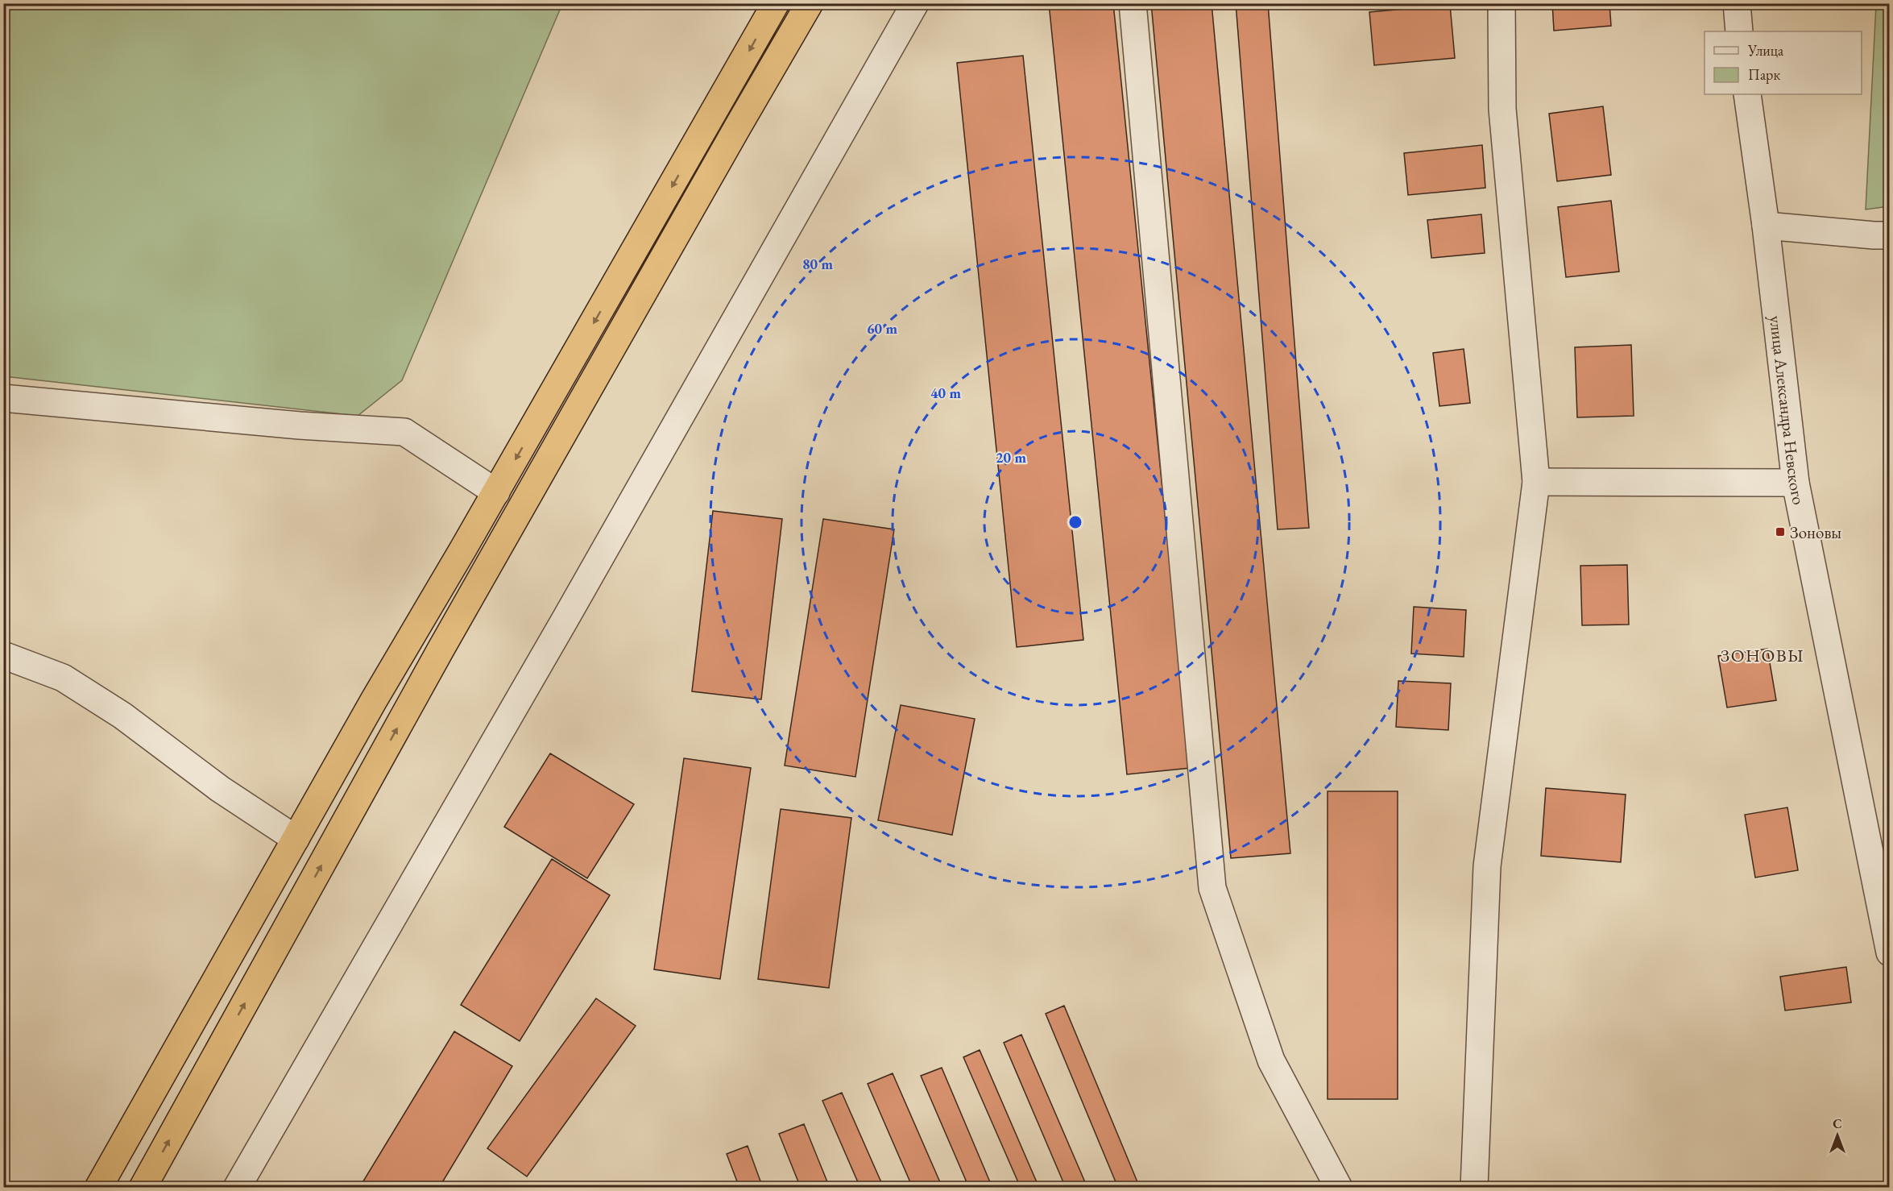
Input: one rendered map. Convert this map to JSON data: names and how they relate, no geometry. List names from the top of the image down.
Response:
{
  "streets": {
    "street": ["улица Александра Невского"]
  },
  "districts": ["ЗОНОВЫ"],
  "places": {
    "transit": ["Зоновы"]
  },
  "legend": ["Улица", "Парк"],
  "north": "top",
  "rings": [
    "80 m",
    "60 m",
    "40 m",
    "20 m"
  ]
}
